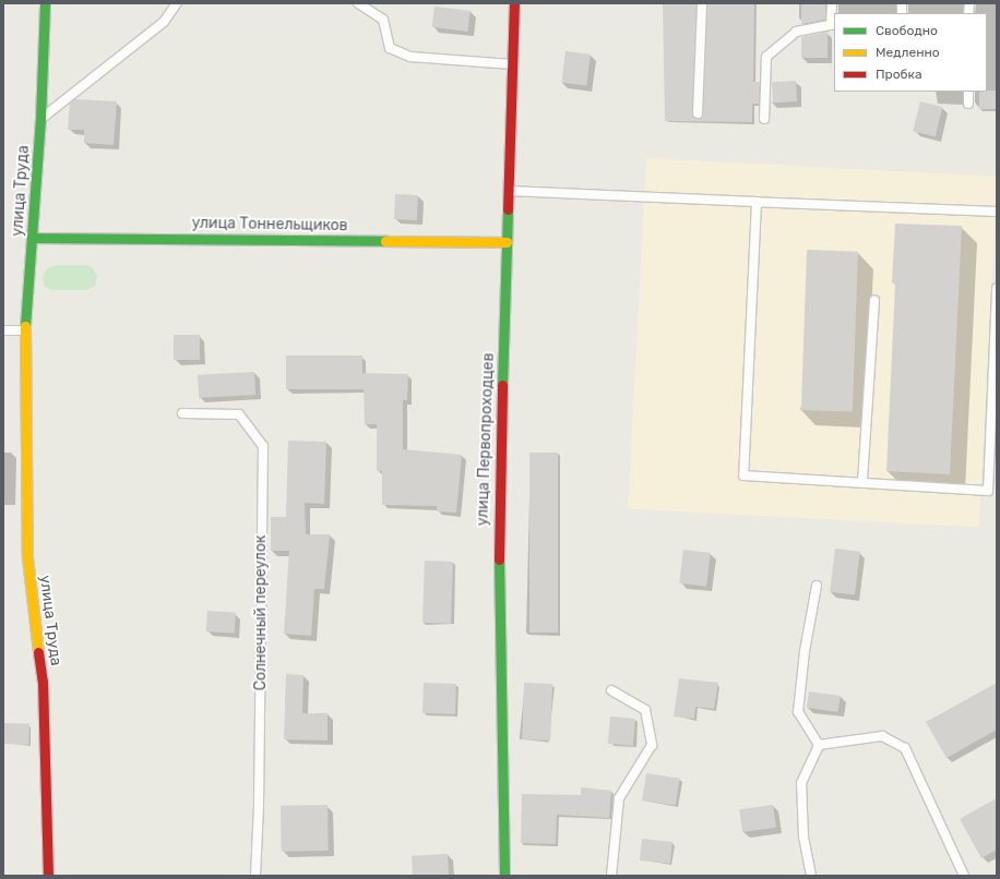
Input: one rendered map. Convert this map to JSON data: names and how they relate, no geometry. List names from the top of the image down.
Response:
{
  "streets": {
    "street": ["улица Труда", "улица Тоннельщиков", "улица Первопроходцев"],
    "lane": ["Солнечный переулок"]
  },
  "crossings": [
    ["улица Труда", "улица Тоннельщиков"],
    ["улица Тоннельщиков", "улица Первопроходцев"]
  ],
  "legend": ["Свободно", "Медленно", "Пробка"]
}
